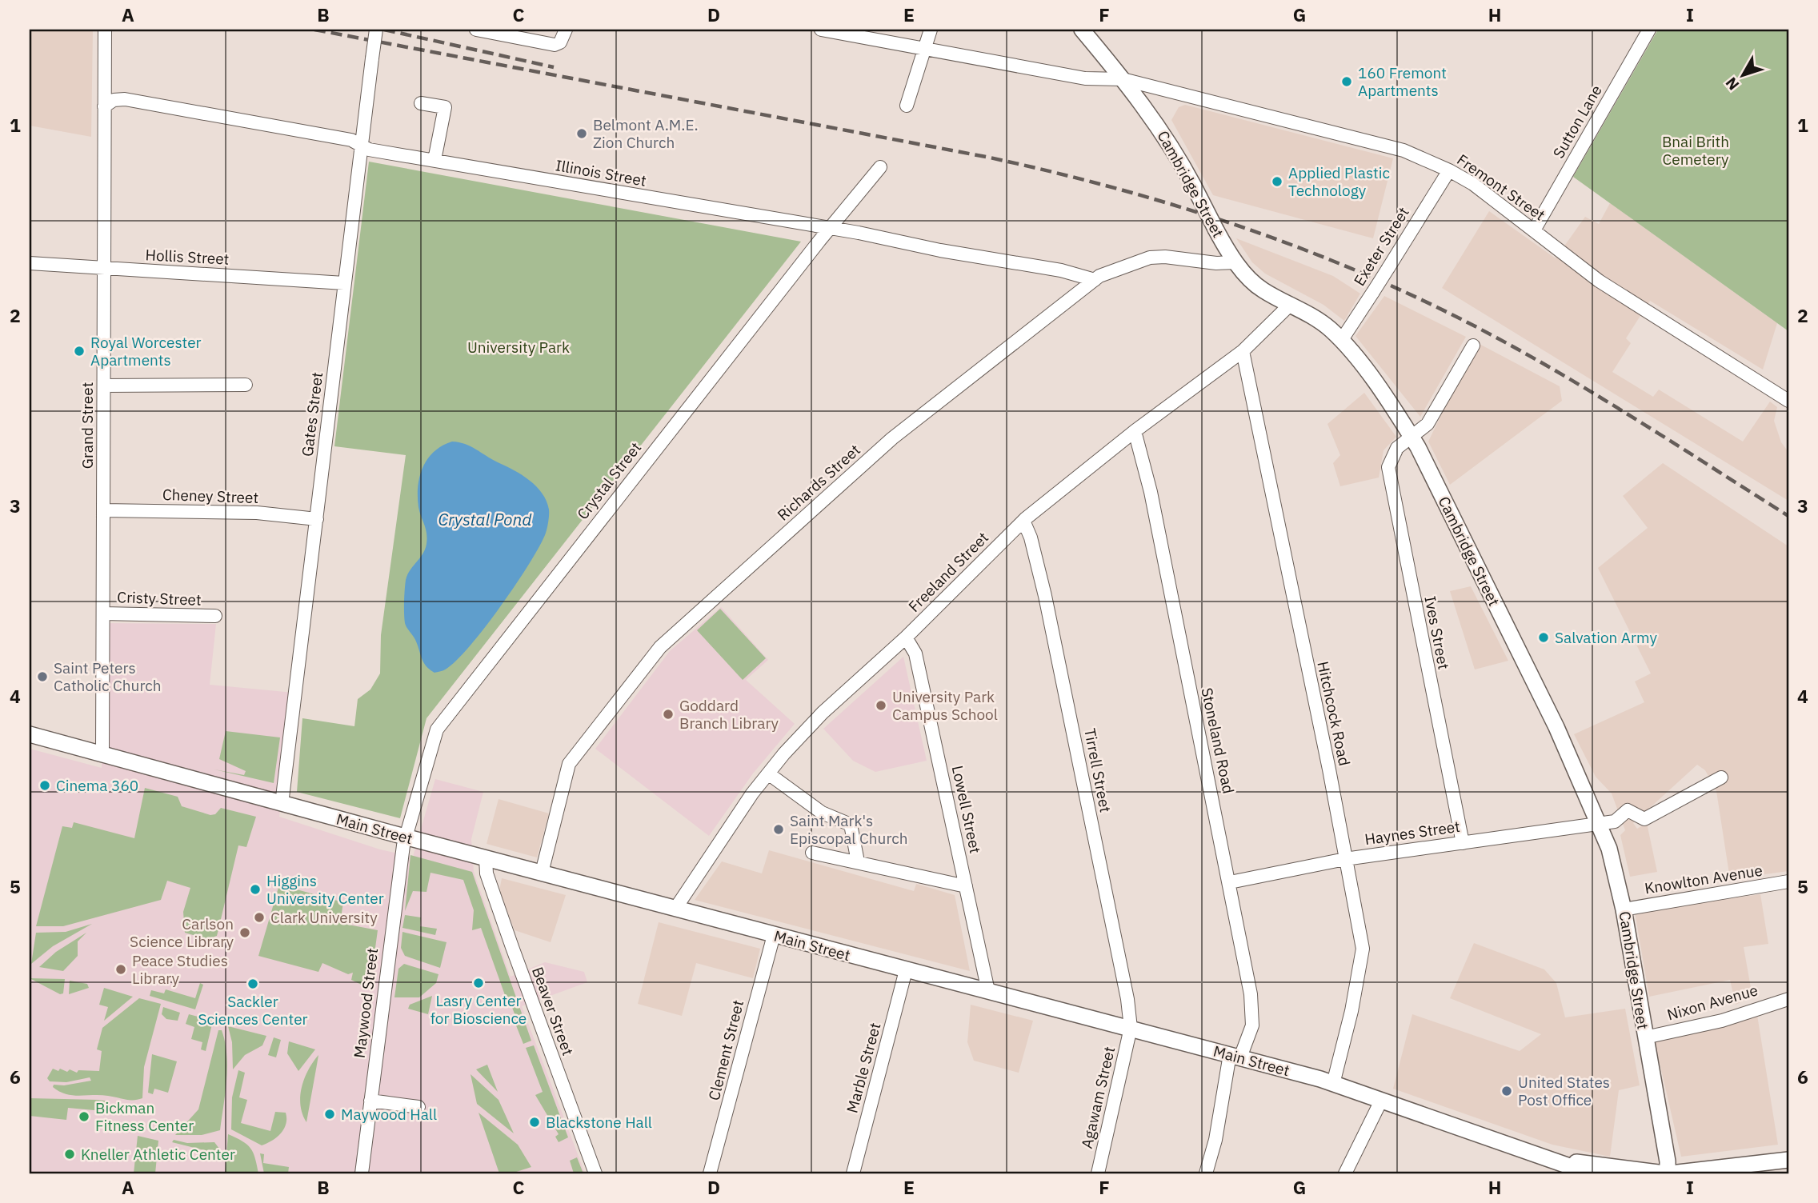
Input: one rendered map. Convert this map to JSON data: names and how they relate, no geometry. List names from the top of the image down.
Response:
{
  "streets": {
    "main road": ["Cambridge Street", "Main Street"],
    "street": [
      "Sutton Lane",
      "Illinois Street",
      "Fremont Street",
      "Exeter Street",
      "Hollis Street",
      "Gates Street",
      "Grand Street",
      "Crystal Street",
      "Richards Street",
      "Cheney Street",
      "Freeland Street",
      "Cristy Street",
      "Ives Street",
      "Hitchcock Road",
      "Stoneland Road",
      "Tirrell Street",
      "Lowell Street",
      "Haynes Street",
      "Knowlton Avenue",
      "Nixon Avenue",
      "Maywood Street",
      "Beaver Street",
      "Clement Street",
      "Marble Street",
      "Agawam Street"
    ]
  },
  "crossings": [
    ["Sutton Lane", "Fremont Street"],
    ["Illinois Street", "Gates Street"],
    ["Illinois Street", "Grand Street"],
    ["Illinois Street", "Crystal Street"],
    ["Illinois Street", "Richards Street"],
    ["Cambridge Street", "Fremont Street"],
    ["Cambridge Street", "Exeter Street"],
    ["Cambridge Street", "Richards Street"],
    ["Cambridge Street", "Freeland Street"],
    ["Cambridge Street", "Ives Street"],
    ["Cambridge Street", "Haynes Street"],
    ["Cambridge Street", "Knowlton Avenue"],
    ["Cambridge Street", "Nixon Avenue"],
    ["Fremont Street", "Exeter Street"],
    ["Hollis Street", "Gates Street"],
    ["Hollis Street", "Grand Street"],
    ["Gates Street", "Cheney Street"],
    ["Gates Street", "Main Street"],
    ["Grand Street", "Cheney Street"],
    ["Grand Street", "Cristy Street"],
    ["Grand Street", "Main Street"],
    ["Crystal Street", "Main Street"],
    ["Crystal Street", "Maywood Street"],
    ["Richards Street", "Main Street"],
    ["Freeland Street", "Hitchcock Road"],
    ["Freeland Street", "Stoneland Road"],
    ["Freeland Street", "Tirrell Street"],
    ["Freeland Street", "Lowell Street"],
    ["Freeland Street", "Main Street"],
    ["Ives Street", "Haynes Street"],
    ["Hitchcock Road", "Main Street"],
    ["Hitchcock Road", "Haynes Street"],
    ["Stoneland Road", "Main Street"],
    ["Stoneland Road", "Haynes Street"],
    ["Tirrell Street", "Main Street"],
    ["Tirrell Street", "Agawam Street"],
    ["Lowell Street", "Main Street"],
    ["Main Street", "Maywood Street"],
    ["Main Street", "Beaver Street"],
    ["Main Street", "Clement Street"],
    ["Main Street", "Marble Street"],
    ["Main Street", "Agawam Street"]
  ],
  "water": ["Crystal Pond"],
  "parks": ["Bnai Brith Cemetery", "University Park"],
  "places": [
    "160 Fremont Apartments",
    "Belmont A.M.E. Zion Church",
    "Applied Plastic Technology",
    "Royal Worcester Apartments",
    "Salvation Army",
    "Saint Peters Catholic Church",
    "University Park Campus School",
    "Goddard Branch Library",
    "Cinema 360",
    "Saint Mark's Episcopal Church",
    "Higgins University Center",
    "Clark University",
    "Carlson Science Library",
    "Peace Studies Library",
    "Lasry Center for Bioscience",
    "Sackler Sciences Center",
    "United States Post Office",
    "Maywood Hall",
    "Bickman Fitness Center",
    "Blackstone Hall",
    "Kneller Athletic Center"
  ],
  "north": "bottom left",
  "grid": {
    "columns": [
      "A",
      "B",
      "C",
      "D",
      "E",
      "F",
      "G",
      "H",
      "I"
    ],
    "rows": [
      "1",
      "2",
      "3",
      "4",
      "5",
      "6"
    ]
  }
}
